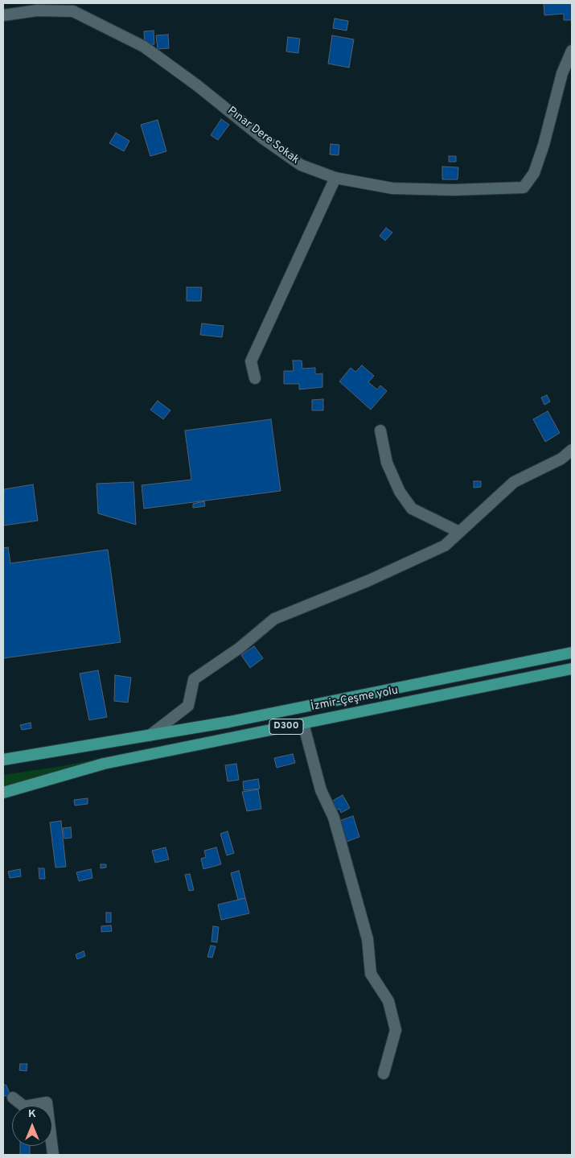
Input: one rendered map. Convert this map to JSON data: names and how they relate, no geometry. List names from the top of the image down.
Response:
{
  "streets": {
    "highway": ["İzmir-Çeşme yolu", "D300"],
    "street": ["Pınar Dere Sokak"]
  },
  "north": "top"
}
